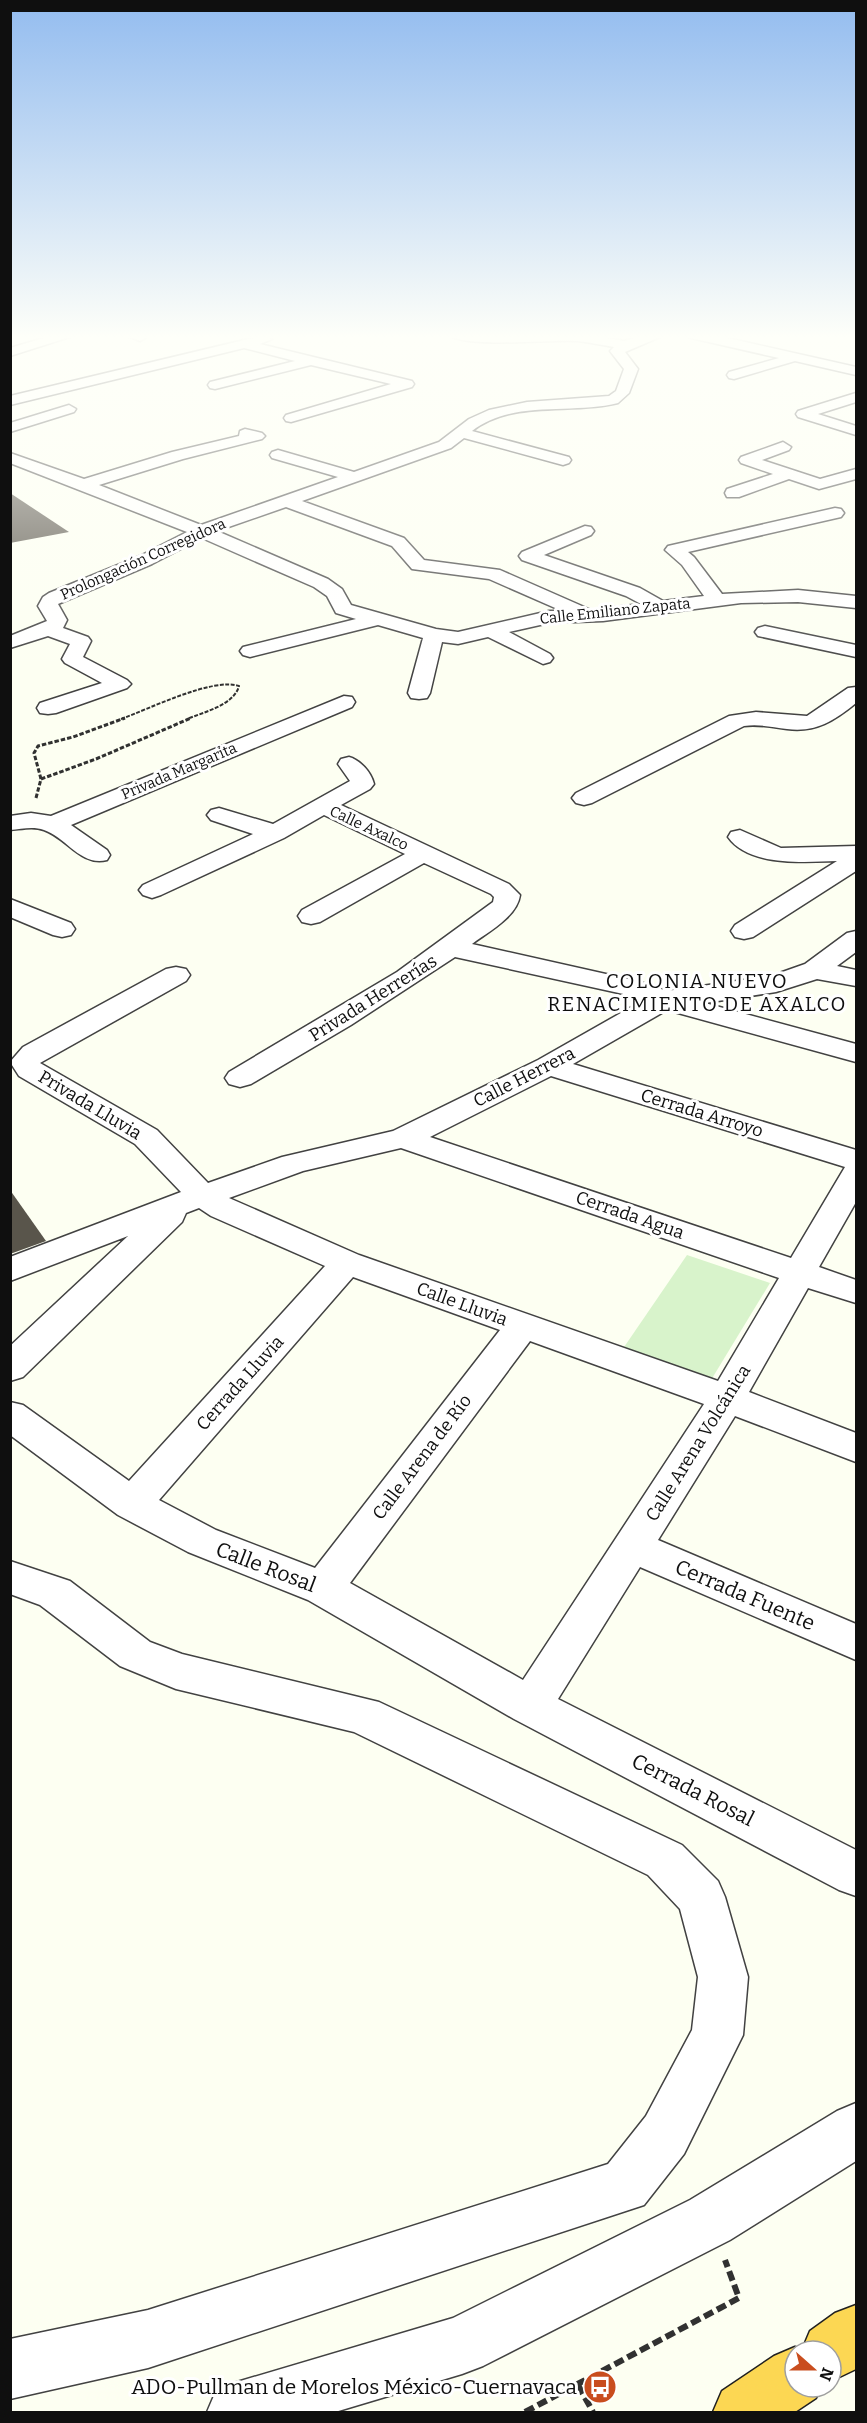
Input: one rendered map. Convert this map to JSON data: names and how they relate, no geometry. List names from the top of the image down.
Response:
{
  "streets": {
    "street": [
      "Prolongación Corregidora",
      "Calle Emiliano Zapata",
      "Privada Margarita",
      "Calle Axalco",
      "Privada Herrerías",
      "Calle Herrera",
      "Privada Lluvia",
      "Cerrada Arroyo",
      "Cerrada Agua",
      "Calle Lluvia",
      "Cerrada Lluvia",
      "Calle Arena Volcánica",
      "Calle Arena de Río",
      "Calle Rosal",
      "Cerrada Fuente",
      "Cerrada Rosal"
    ]
  },
  "crossings": [
    ["Prolongación Corregidora", "Calle Emiliano Zapata"],
    ["Calle Axalco", "Privada Herrerías"],
    ["Calle Herrera", "Privada Lluvia"],
    ["Calle Herrera", "Cerrada Arroyo"],
    ["Calle Herrera", "Cerrada Agua"],
    ["Calle Herrera", "Calle Lluvia"],
    ["Privada Lluvia", "Calle Lluvia"],
    ["Cerrada Agua", "Calle Arena Volcánica"],
    ["Calle Lluvia", "Cerrada Lluvia"],
    ["Calle Lluvia", "Calle Arena Volcánica"],
    ["Calle Lluvia", "Calle Arena de Río"],
    ["Cerrada Lluvia", "Calle Rosal"],
    ["Calle Arena Volcánica", "Calle Rosal"],
    ["Calle Arena Volcánica", "Cerrada Fuente"],
    ["Calle Arena Volcánica", "Cerrada Rosal"],
    ["Calle Arena de Río", "Calle Rosal"],
    ["Calle Rosal", "Cerrada Rosal"]
  ],
  "districts": ["COLONIA NUEVO RENACIMIENTO DE AXALCO"],
  "places": {
    "bus stop": ["ADO-Pullman de Morelos México-Cuernavaca"]
  },
  "north": "right"
}
